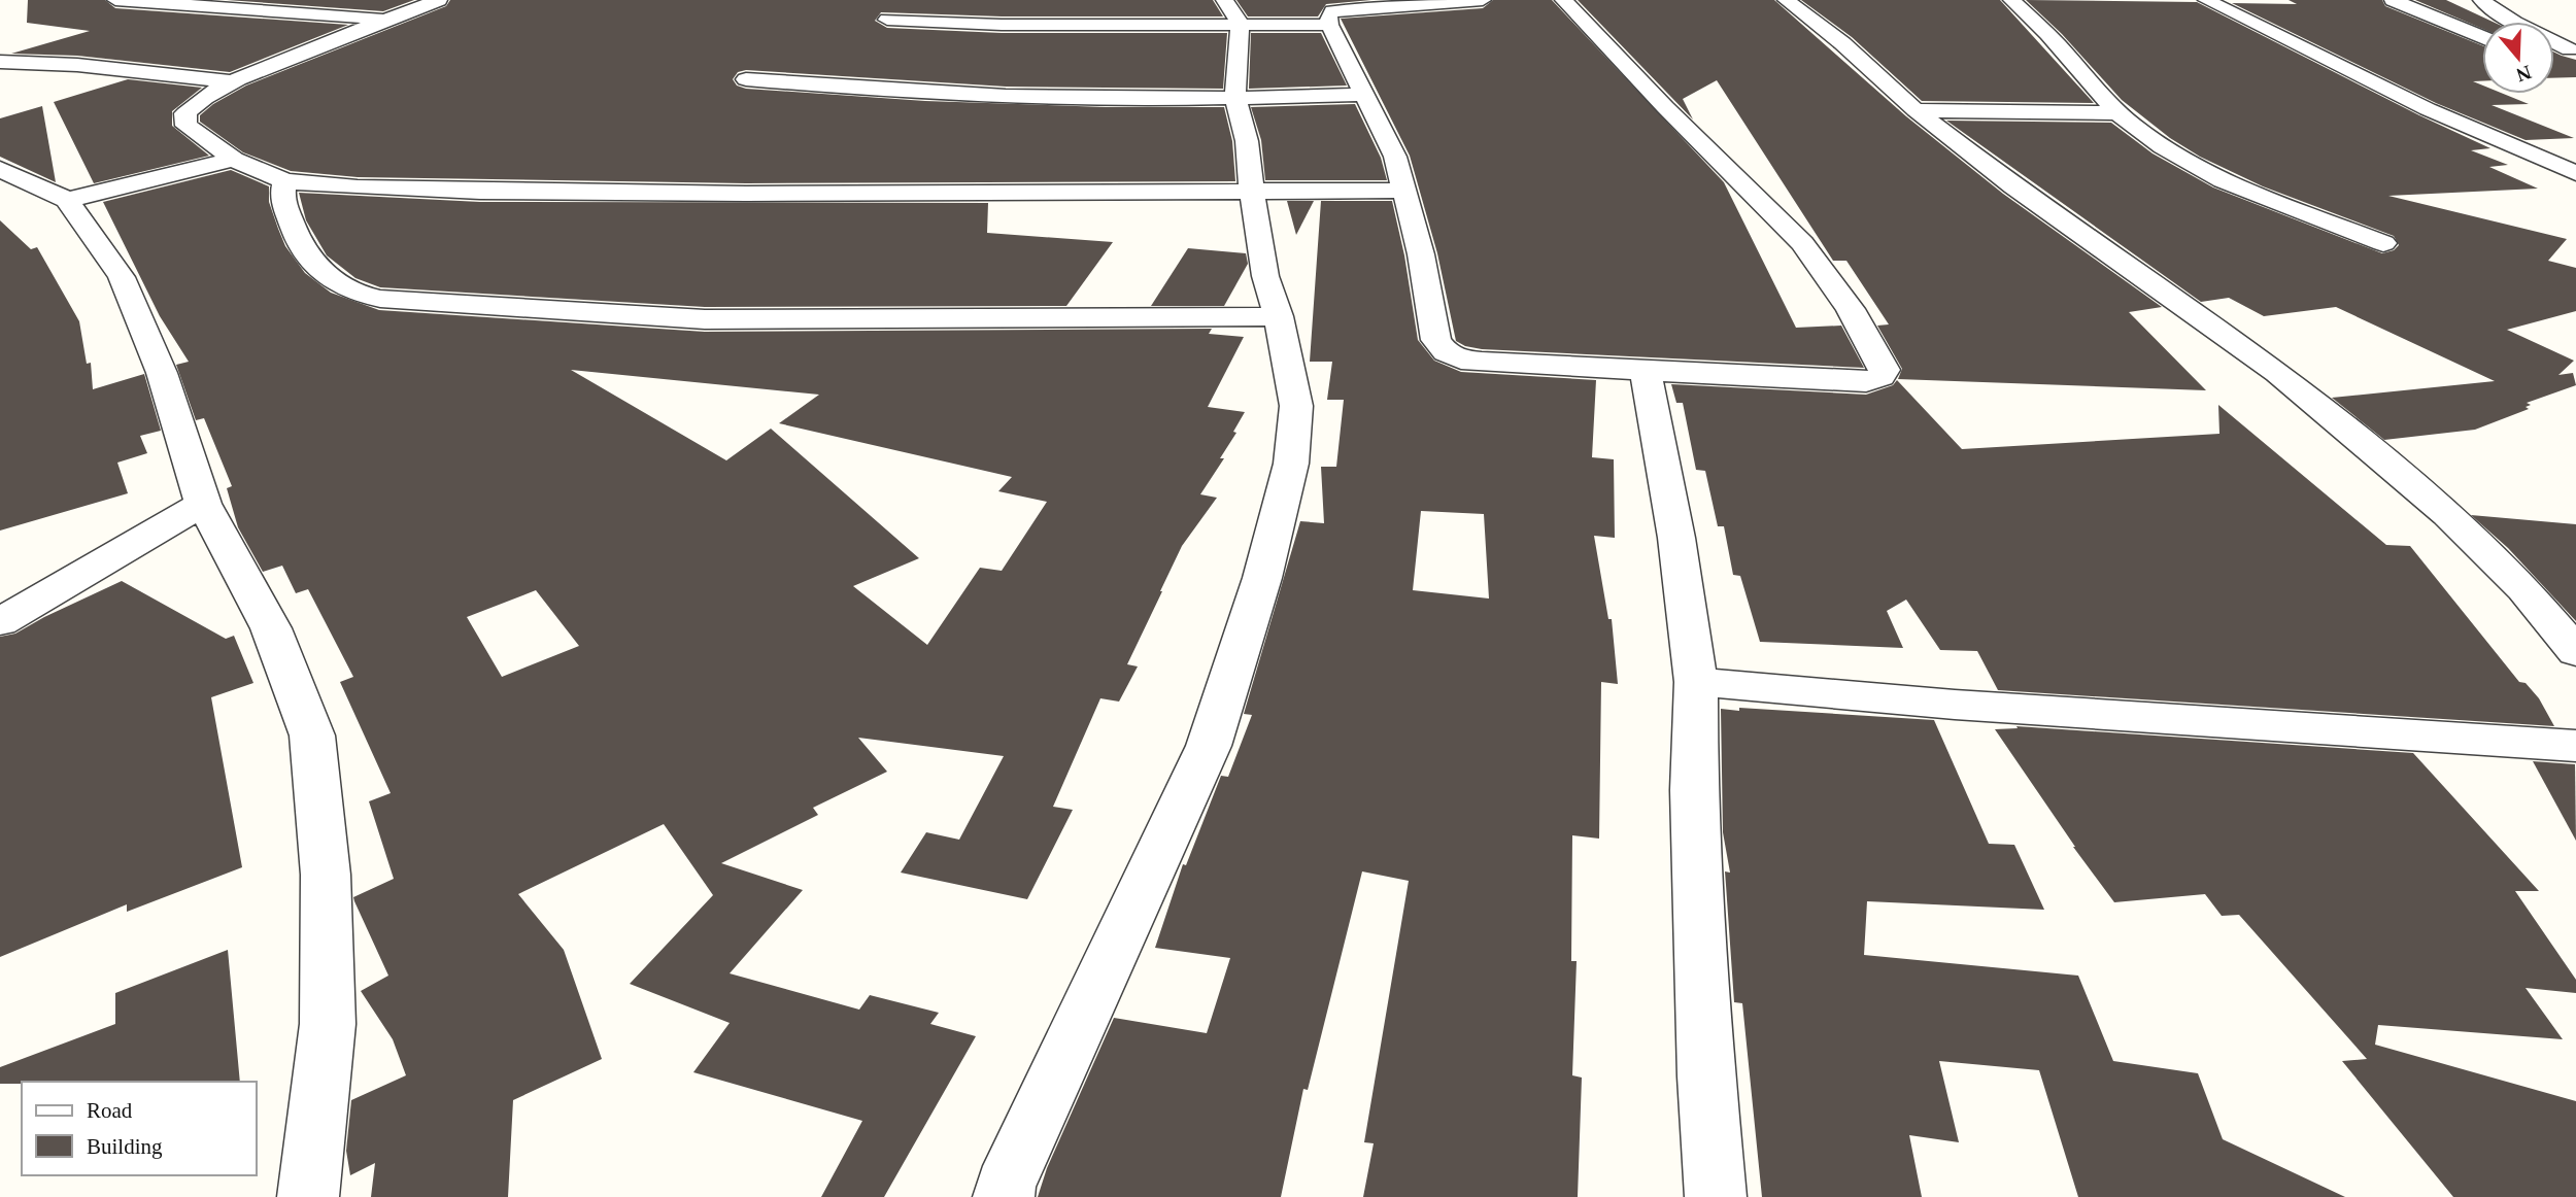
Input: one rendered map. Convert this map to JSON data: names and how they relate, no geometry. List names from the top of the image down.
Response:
{
  "legend": ["Road", "Building"],
  "north": "bottom"
}
